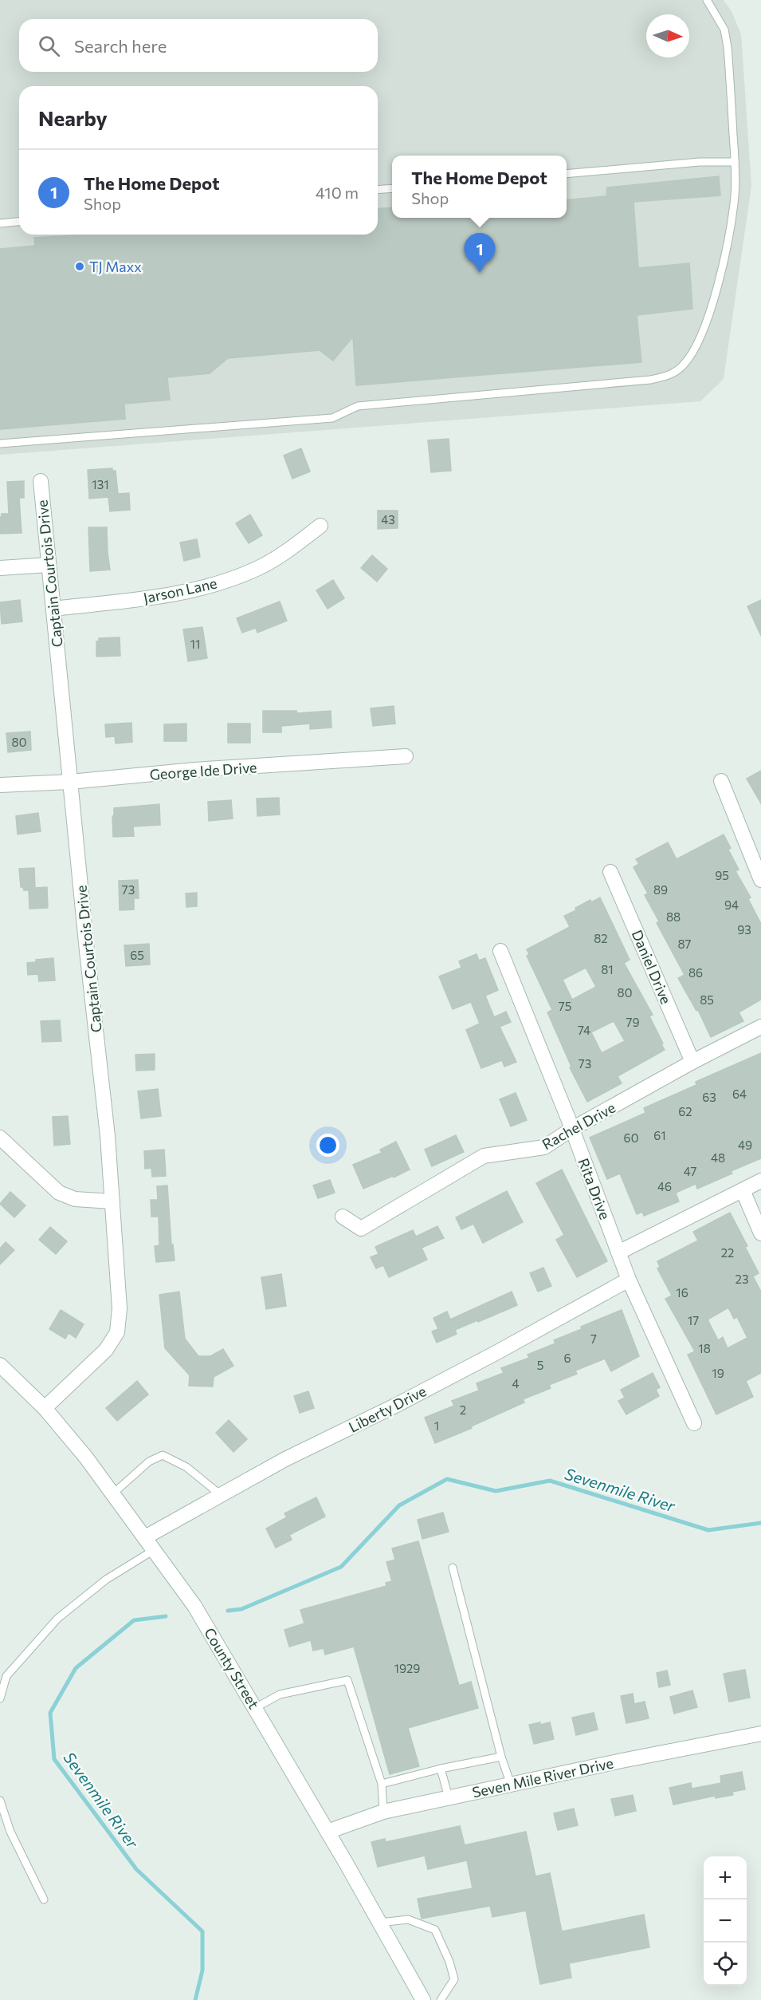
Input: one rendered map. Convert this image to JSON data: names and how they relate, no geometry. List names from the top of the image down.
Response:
{
  "streets": {
    "street": [
      "Captain Courtois Drive",
      "Jarson Lane",
      "George Ide Drive",
      "Daniel Drive",
      "Rachel Drive",
      "Rita Drive",
      "Liberty Drive",
      "County Street",
      "Seven Mile River Drive"
    ]
  },
  "crossings": [
    ["Captain Courtois Drive", "Jarson Lane"],
    ["Captain Courtois Drive", "George Ide Drive"],
    ["Captain Courtois Drive", "County Street"],
    ["Daniel Drive", "Rachel Drive"],
    ["Rachel Drive", "Rita Drive"],
    ["Rita Drive", "Liberty Drive"],
    ["Liberty Drive", "County Street"],
    ["County Street", "Seven Mile River Drive"]
  ],
  "water": ["Sevenmile River"],
  "places": ["TJ Maxx"],
  "house_numbers": [
    "131",
    "43",
    "11",
    "80",
    "95",
    "73",
    "89",
    "94",
    "88",
    "93",
    "82",
    "87",
    "65",
    "81",
    "86",
    "80",
    "85",
    "75",
    "79",
    "74",
    "73",
    "64",
    "63",
    "62",
    "61",
    "60",
    "49",
    "48",
    "47",
    "46",
    "22",
    "23",
    "16",
    "17",
    "7",
    "18",
    "6",
    "5",
    "19",
    "4",
    "2",
    "1",
    "1929"
  ],
  "north": "right",
  "page": {
    "search": "Search here",
    "heading": "Nearby",
    "list": [
      {
        "mark": "1",
        "name": "The Home Depot",
        "note": "Shop",
        "value": "410 m"
      }
    ],
    "popup": ["The Home Depot", "Shop"],
    "pins": "1",
    "map_buttons": ["+", "−"]
  }
}
